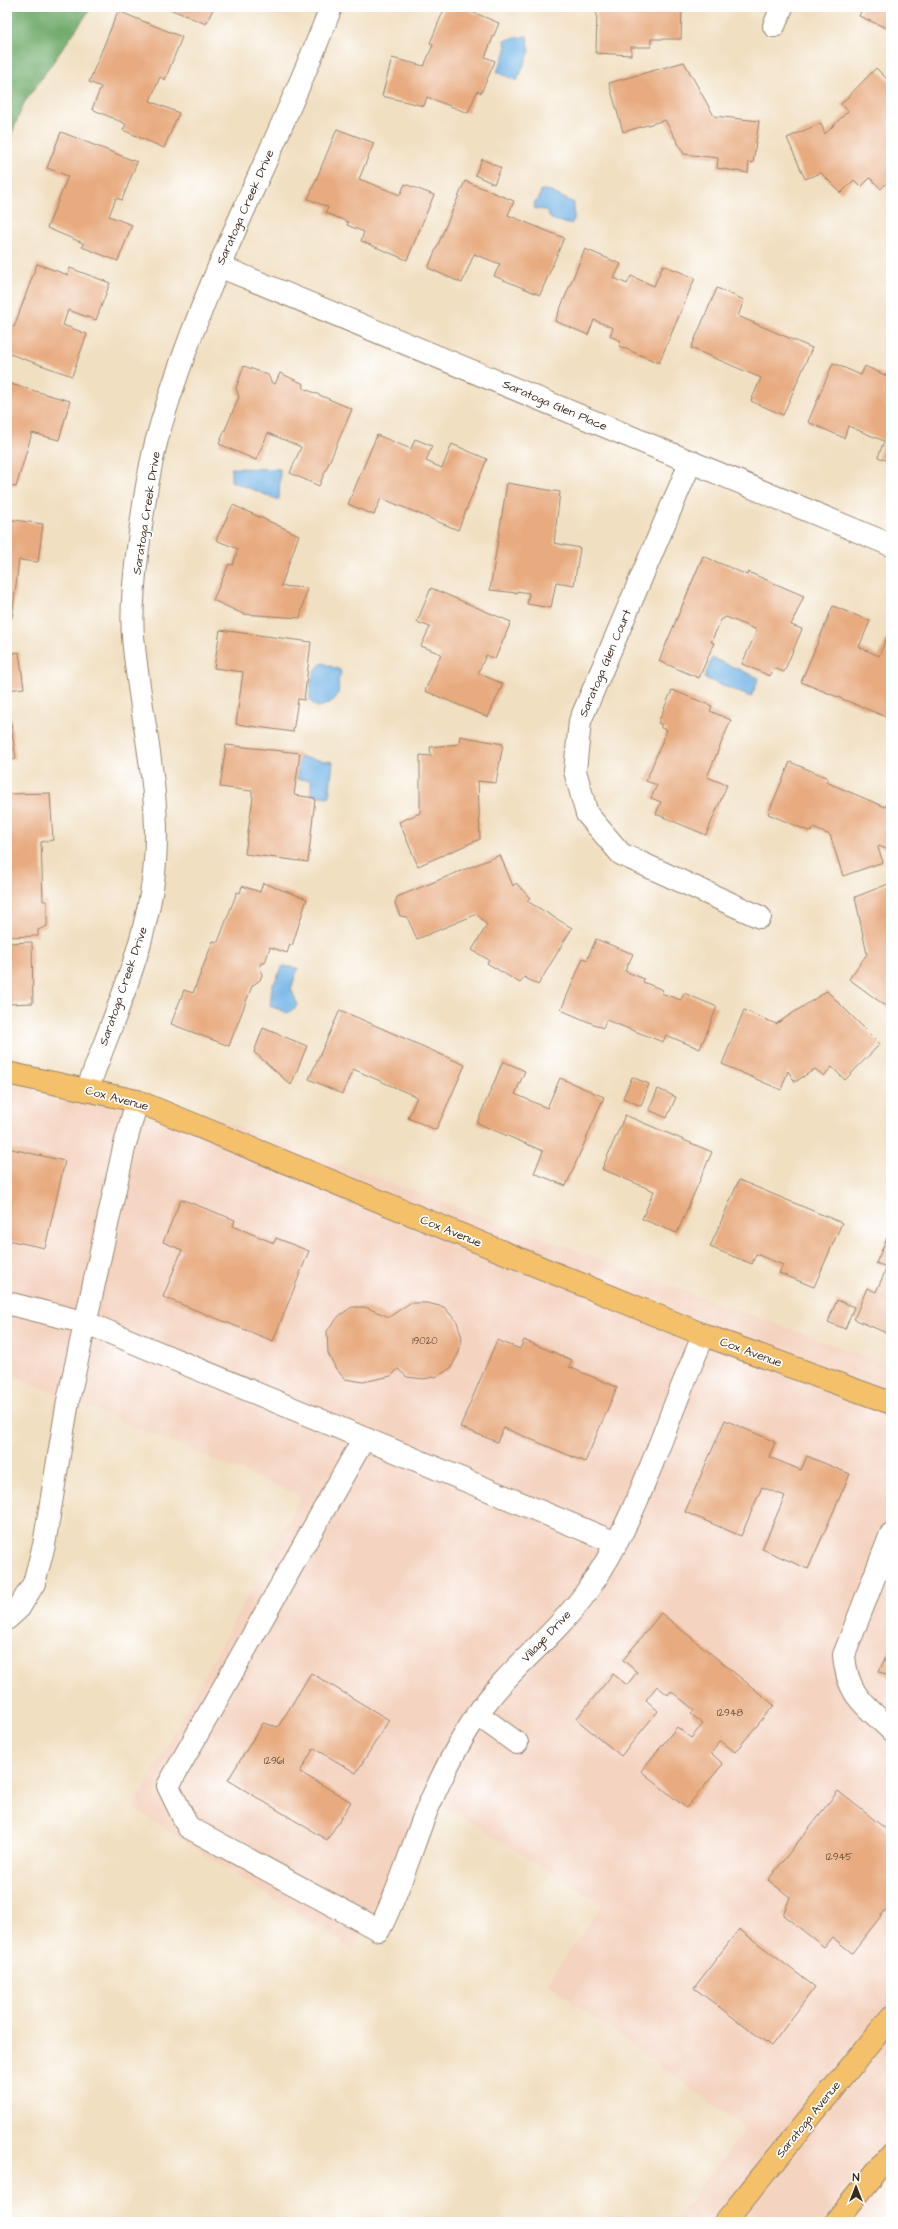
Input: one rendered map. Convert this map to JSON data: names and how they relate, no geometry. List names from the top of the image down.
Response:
{
  "streets": {
    "main road": ["Cox Avenue", "Saratoga Avenue"],
    "street": [
      "Saratoga Creek Drive",
      "Saratoga Glen Place",
      "Saratoga Glen Court",
      "Village Drive"
    ]
  },
  "crossings": [
    ["Saratoga Creek Drive", "Saratoga Glen Place"],
    ["Saratoga Creek Drive", "Cox Avenue"],
    ["Saratoga Glen Place", "Saratoga Glen Court"],
    ["Cox Avenue", "Village Drive"]
  ],
  "house_numbers": [
    "19020",
    "12948",
    "12961",
    "12945"
  ],
  "north": "top"
}
